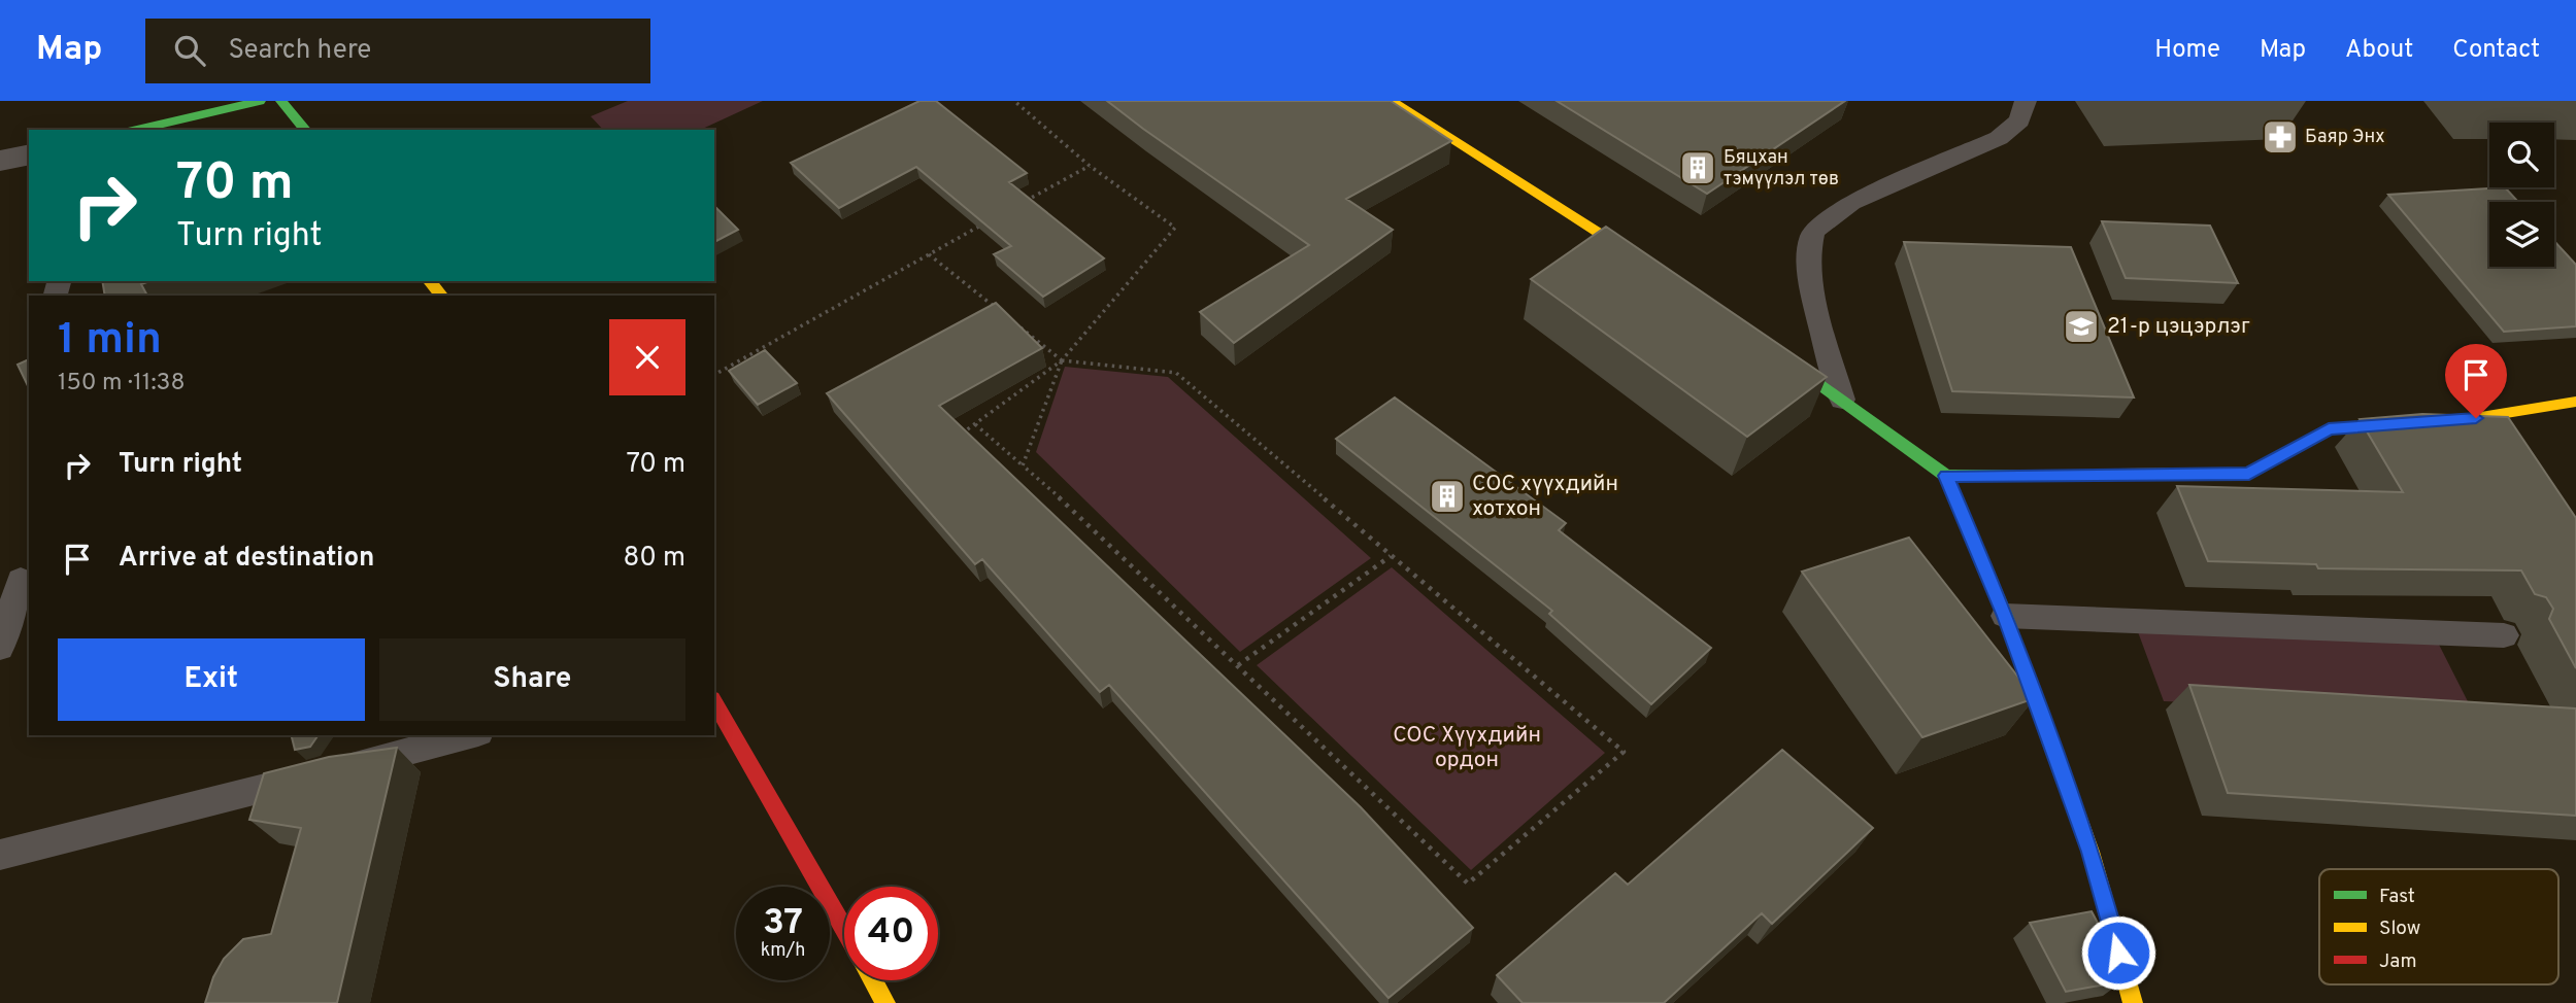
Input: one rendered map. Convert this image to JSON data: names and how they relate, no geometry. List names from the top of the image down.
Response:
{
  "parks": ["СОС Хүүхдийн ордон"],
  "places": {
    "pharmacy": ["Баяр Энх"],
    "building": ["Бяцхан тэмүүлэл төв", "СОС хүүхдийн хотхон"],
    "school or university": ["21-р цэцэрлэг"]
  },
  "legend": ["Fast", "Slow", "Jam"],
  "page": {
    "header": "Map",
    "search": "Search here",
    "nav": [
      "Home",
      "Map",
      "About",
      "Contact"
    ],
    "turn": ["70 m", "Turn right"],
    "heading": ["1 min", "150 m · 11:38"],
    "list": [
      {
        "name": "Turn right",
        "value": "70 m"
      },
      {
        "name": "Arrive at destination",
        "value": "80 m"
      }
    ],
    "buttons": ["Exit", "Share"],
    "speed": "37 km/h",
    "limit": "40"
  }
}
